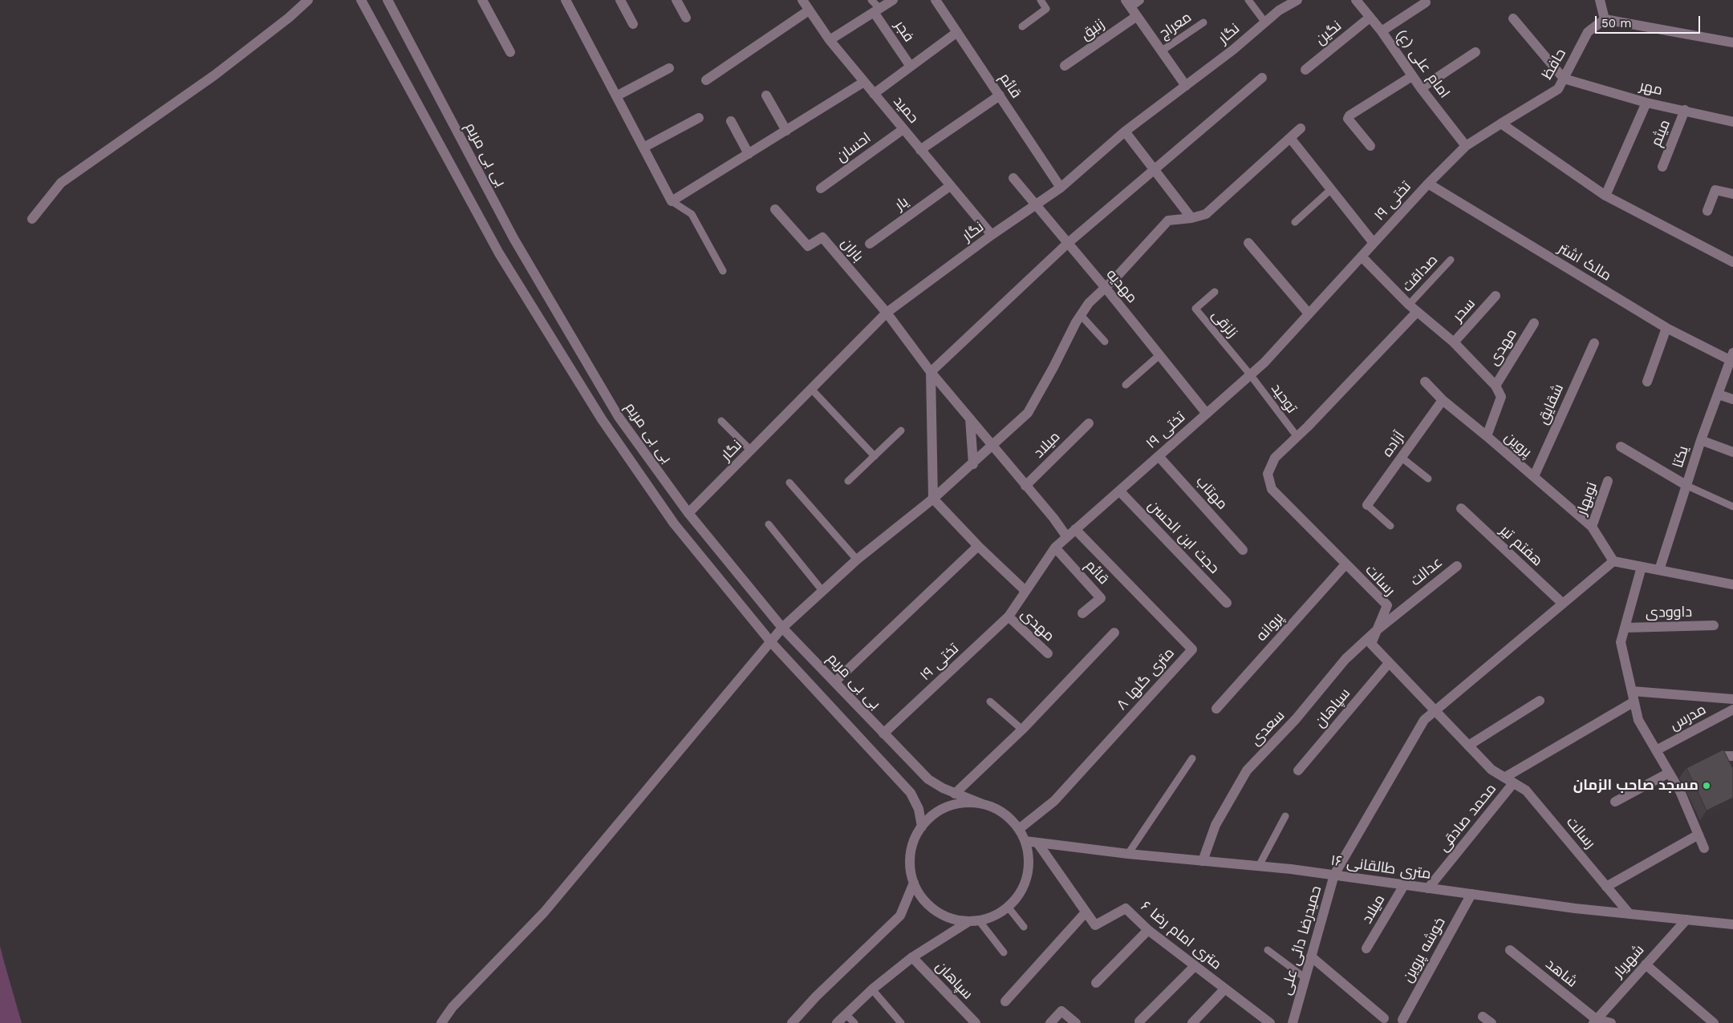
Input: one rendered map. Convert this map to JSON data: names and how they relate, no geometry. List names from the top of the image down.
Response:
{
  "streets": {
    "street": [
      "زنبق",
      "فجر",
      "نگین",
      "نگار",
      "امام علی (ع)",
      "حافظ",
      "قائم",
      "مهر",
      "حمید",
      "میثم",
      "احسان",
      "بی بی مریم",
      "تختی ۱۹",
      "یار",
      "باران",
      "مالک اشتر",
      "مهدیه",
      "سحر",
      "مهدی",
      "شقایق",
      "آزاده",
      "میلاد",
      "پروین",
      "یکتا",
      "مهتاب",
      "نوبهار",
      "حجت ابن الحسن",
      "هفتم تیر",
      "عدالت",
      "رسالت",
      "داوودی",
      "پروانه",
      "۸ متری گلها",
      "سپاهان",
      "مدرس",
      "سعدی",
      "محمد صادقی",
      "۱۶ متری طالقانی",
      "۶ متری امام رضا",
      "حمیدرضا دائی علی",
      "خوشه پروین",
      "شهریار",
      "شاهد"
    ],
    "lane": [
      "معراج",
      "صداقت",
      "زلزقی",
      "توحید"
    ]
  },
  "crossings": [
    ["نگین", "امام علی (ع)"],
    ["نگار", "قائم"],
    ["نگار", "حمید"],
    ["نگار", "بی بی مریم"],
    ["نگار", "باران"],
    ["نگار", "مهدیه"],
    ["امام علی (ع)", "حافظ"],
    ["امام علی (ع)", "تختی ۱۹"],
    ["حافظ", "مهر"],
    ["حافظ", "تختی ۱۹"],
    ["قائم", "تختی ۱۹"],
    ["مهر", "میثم"],
    ["حمید", "احسان"],
    ["حمید", "یار"],
    ["بی بی مریم", "تختی ۱۹"],
    ["بی بی مریم", "۸ متری گلها"],
    ["بی بی مریم", "۱۶ متری طالقانی"],
    ["تختی ۱۹", "مالک اشتر"],
    ["تختی ۱۹", "مهدیه"],
    ["تختی ۱۹", "زلزقی"],
    ["تختی ۱۹", "مهدی"],
    ["تختی ۱۹", "توحید"],
    ["تختی ۱۹", "مهتاب"],
    ["تختی ۱۹", "حجت ابن الحسن"],
    ["تختی ۱۹", "۸ متری گلها"],
    ["مالک اشتر", "یکتا"],
    ["زلزقی", "توحید"],
    ["مهدی", "پروین"],
    ["توحید", "رسالت"],
    ["شقایق", "پروین"],
    ["میلاد", "۱۶ متری طالقانی"],
    ["پروین", "نوبهار"],
    ["عدالت", "رسالت"],
    ["عدالت", "سعدی"],
    ["رسالت", "پروانه"],
    ["رسالت", "سپاهان"],
    ["رسالت", "سعدی"],
    ["رسالت", "محمد صادقی"],
    ["رسالت", "۱۶ متری طالقانی"],
    ["رسالت", "حمیدرضا دائی علی"],
    ["۸ متری گلها", "۱۶ متری طالقانی"],
    ["سعدی", "۱۶ متری طالقانی"],
    ["محمد صادقی", "۱۶ متری طالقانی"],
    ["۱۶ متری طالقانی", "۶ متری امام رضا"],
    ["۱۶ متری طالقانی", "حمیدرضا دائی علی"],
    ["۱۶ متری طالقانی", "خوشه پروین"],
    ["۱۶ متری طالقانی", "شهریار"],
    ["شهریار", "شاهد"]
  ],
  "places": ["مسجد صاحب الزمان"],
  "scale_bar": "50 m"
}
